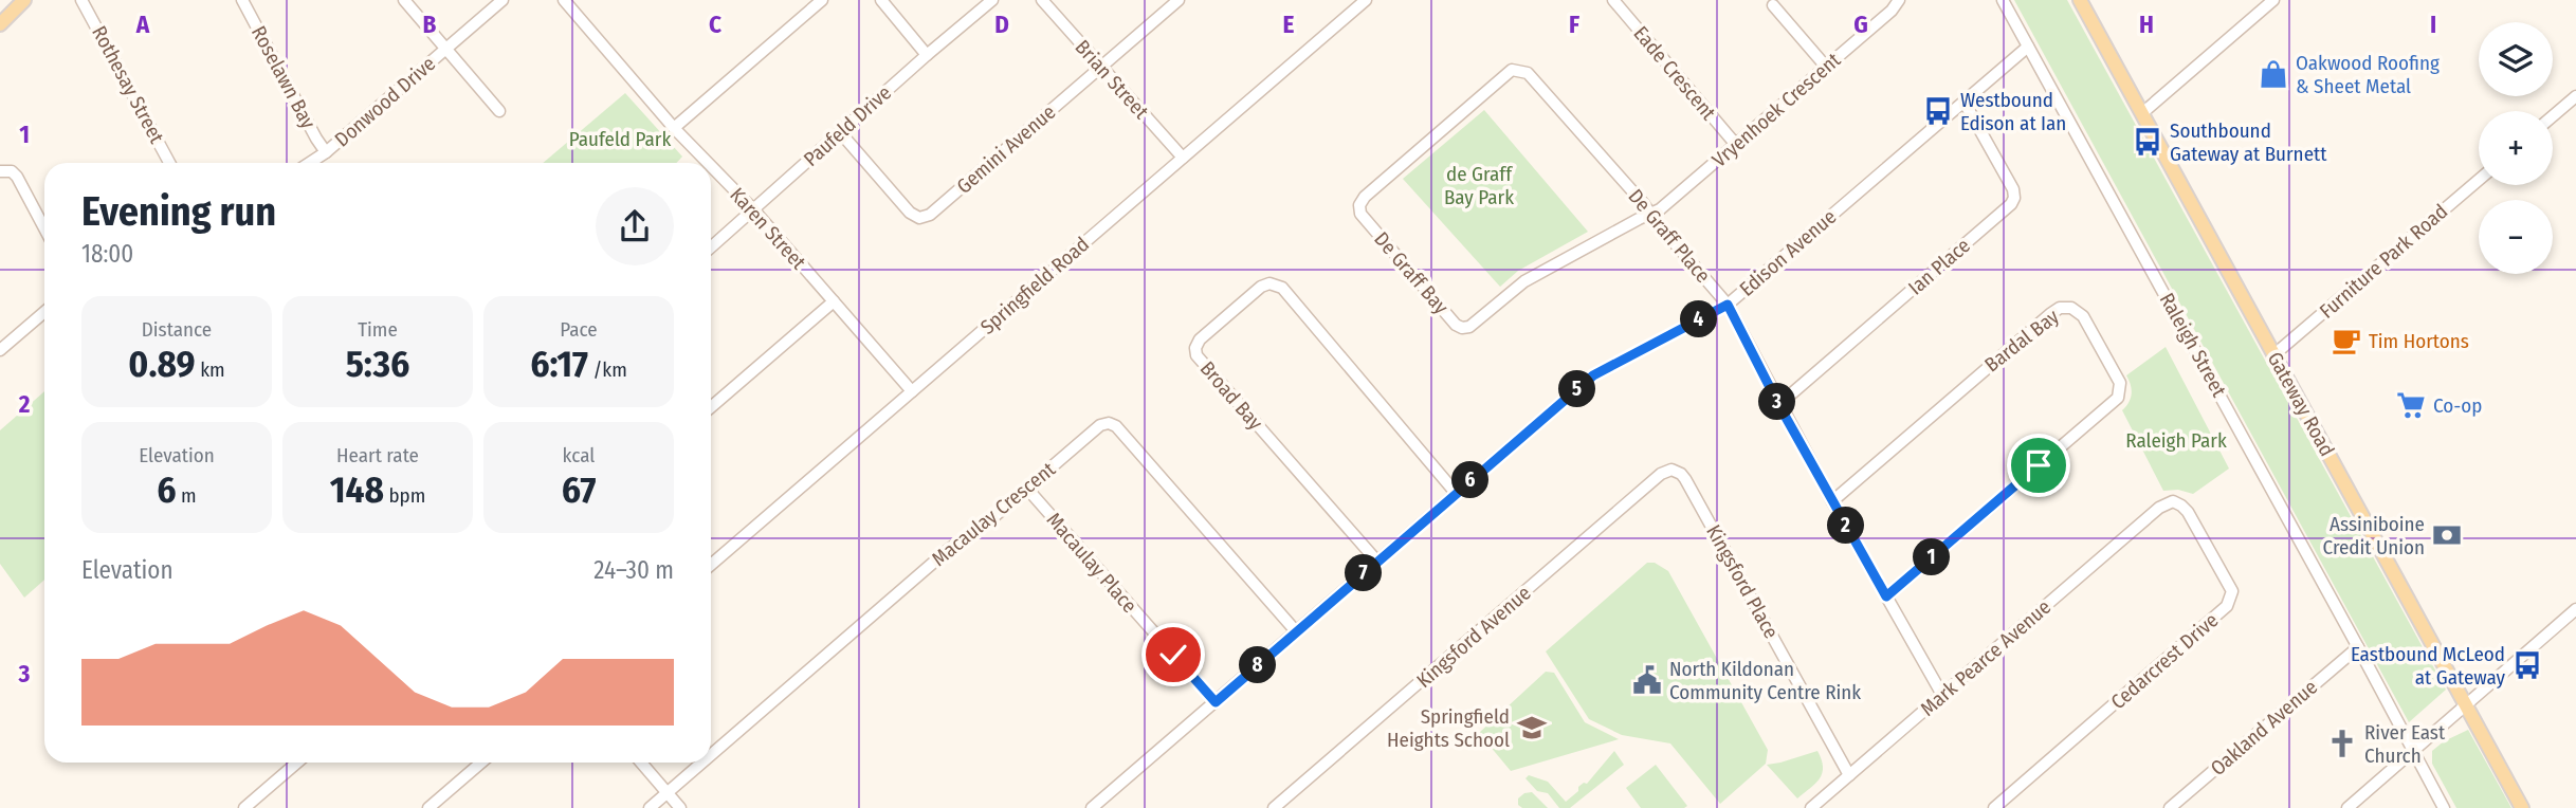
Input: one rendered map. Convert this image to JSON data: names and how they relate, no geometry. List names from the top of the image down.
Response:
{
  "streets": {
    "main road": ["Gateway Road"],
    "street": [
      "Eade Crescent",
      "Roselawn Bay",
      "Brian Street",
      "Rothesay Street",
      "Donwood Drive",
      "Vryenhoek Crescent",
      "Paufeld Drive",
      "Gemini Avenue",
      "Karen Street",
      "De Graff Place",
      "Edison Avenue",
      "Furniture Park Road",
      "Ian Place",
      "De Graff Bay",
      "Springfield Road",
      "Bardal Bay",
      "Raleigh Street",
      "Broad Bay",
      "Macaulay Crescent",
      "Macaulay Place",
      "Kingsford Place",
      "Kingsford Avenue",
      "Mark Pearce Avenue",
      "Cedarcrest Drive",
      "Oakland Avenue"
    ]
  },
  "crossings": [
    ["Eade Crescent", "Vryenhoek Crescent"],
    ["Roselawn Bay", "Donwood Drive"],
    ["Brian Street", "Gemini Avenue"],
    ["Brian Street", "Springfield Road"],
    ["Vryenhoek Crescent", "De Graff Place"],
    ["Vryenhoek Crescent", "De Graff Bay"],
    ["Paufeld Drive", "Gemini Avenue"],
    ["Paufeld Drive", "Karen Street"],
    ["Karen Street", "Springfield Road"],
    ["De Graff Place", "Edison Avenue"],
    ["De Graff Place", "Ian Place"],
    ["De Graff Place", "De Graff Bay"],
    ["De Graff Place", "Bardal Bay"],
    ["De Graff Place", "Mark Pearce Avenue"],
    ["Edison Avenue", "Ian Place"],
    ["Edison Avenue", "Raleigh Street"],
    ["Edison Avenue", "Broad Bay"],
    ["Edison Avenue", "Macaulay Crescent"],
    ["Edison Avenue", "Macaulay Place"],
    ["Furniture Park Road", "Gateway Road"],
    ["Raleigh Street", "Oakland Avenue"],
    ["Macaulay Crescent", "Macaulay Place"],
    ["Kingsford Place", "Kingsford Avenue"],
    ["Kingsford Place", "Mark Pearce Avenue"],
    ["Mark Pearce Avenue", "Cedarcrest Drive"]
  ],
  "parks": ["Paufeld Park", "de Graff Bay Park", "Raleigh Park"],
  "places": {
    "shop": ["Oakwood Roofing & Sheet Metal"],
    "bus stop": ["Westbound Edison at Ian", "Southbound Gateway at Burnett", "Eastbound McLeod at Gateway"],
    "cafe": ["Tim Hortons"],
    "supermarket": ["Co-op"],
    "bank": ["Assiniboine Credit Union"],
    "public building": ["North Kildonan Community Centre Rink"],
    "school or university": ["Springfield Heights School"],
    "church": ["River East Church"]
  },
  "page": {
    "map_buttons": ["+", "−"],
    "heading": ["Evening run", "18:00"],
    "stats": [
      ["Distance", "0.89 km"],
      ["Time", "5:36"],
      ["Pace", "6:17 /km"],
      ["Elevation", "6 m"],
      ["Heart rate", "148 bpm"],
      ["kcal", "67"]
    ],
    "pins": [
      "4",
      "5",
      "3",
      "6",
      "2",
      "1",
      "7",
      "8"
    ],
    "chart": ["Elevation", "24–30 m"]
  },
  "grid": {
    "columns": [
      "A",
      "B",
      "C",
      "D",
      "E",
      "F",
      "G",
      "H",
      "I"
    ],
    "rows": ["1", "2", "3"]
  }
}
